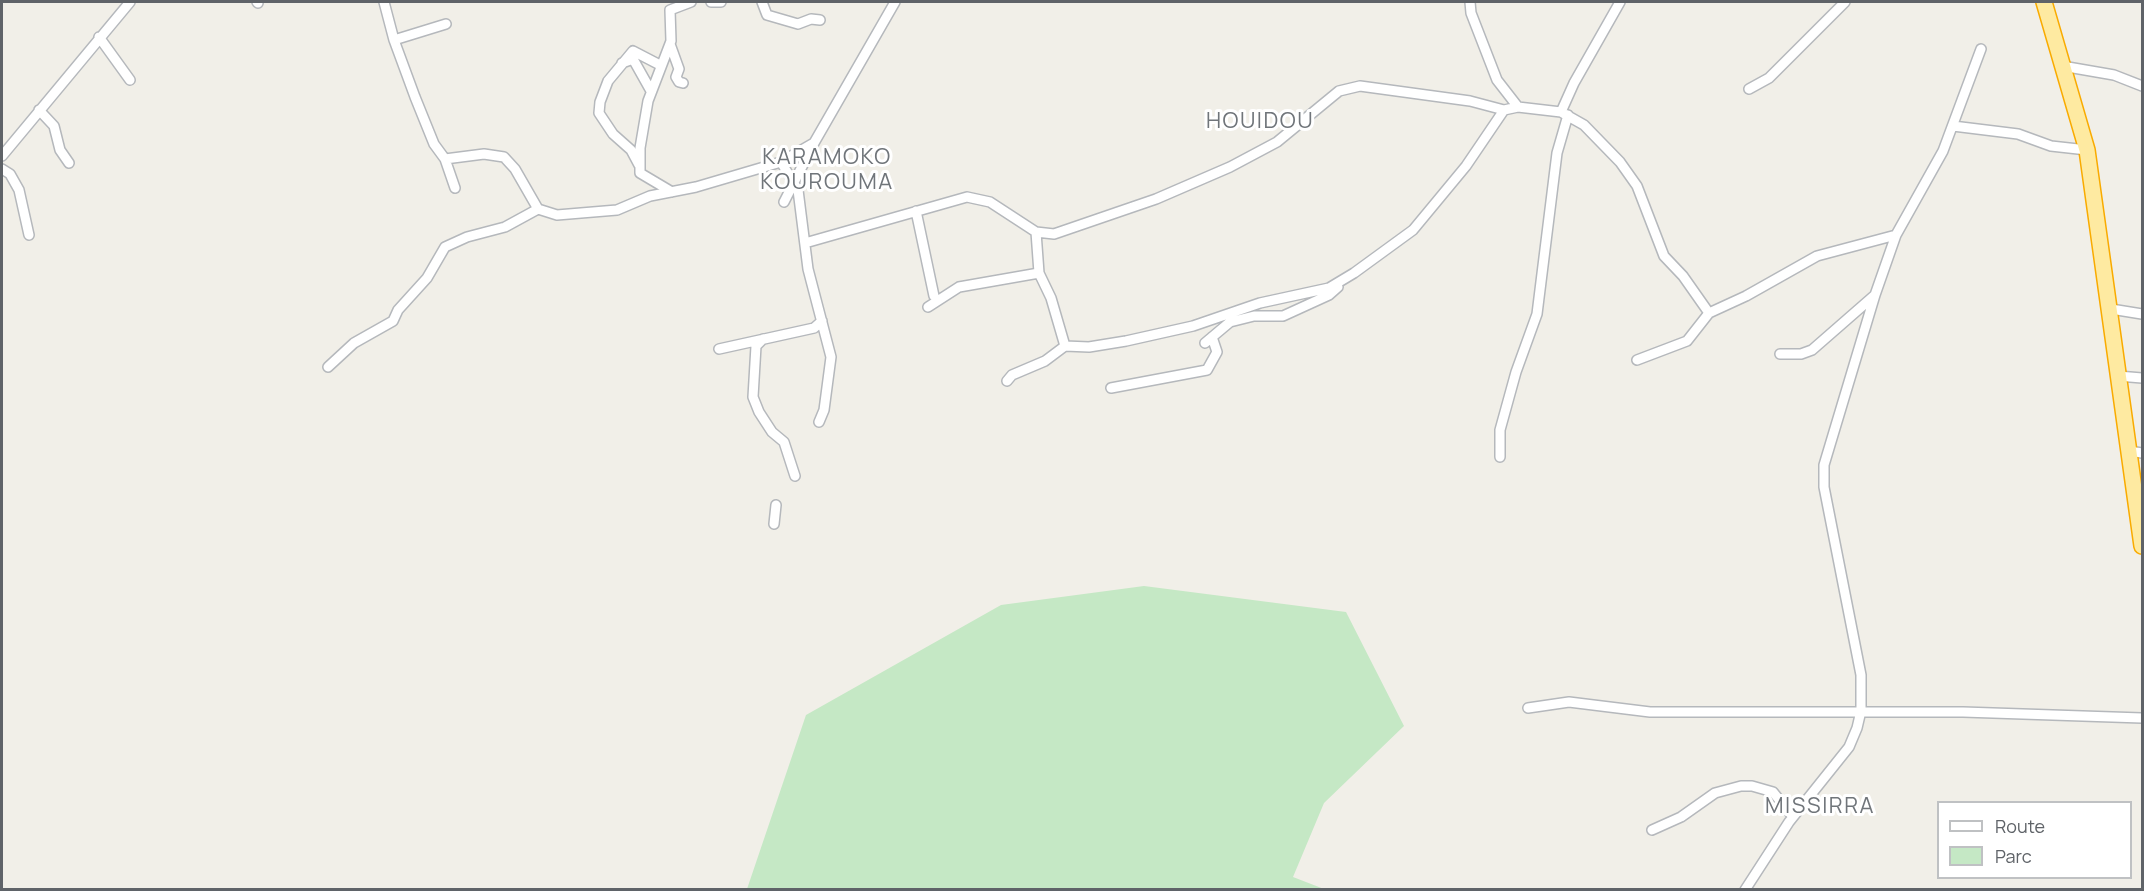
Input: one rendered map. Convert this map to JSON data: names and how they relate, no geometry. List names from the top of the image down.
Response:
{
  "districts": ["HOUIDOU", "KARAMOKO KOUROUMA", "MISSIRRA"],
  "legend": ["Route", "Parc"]
}
